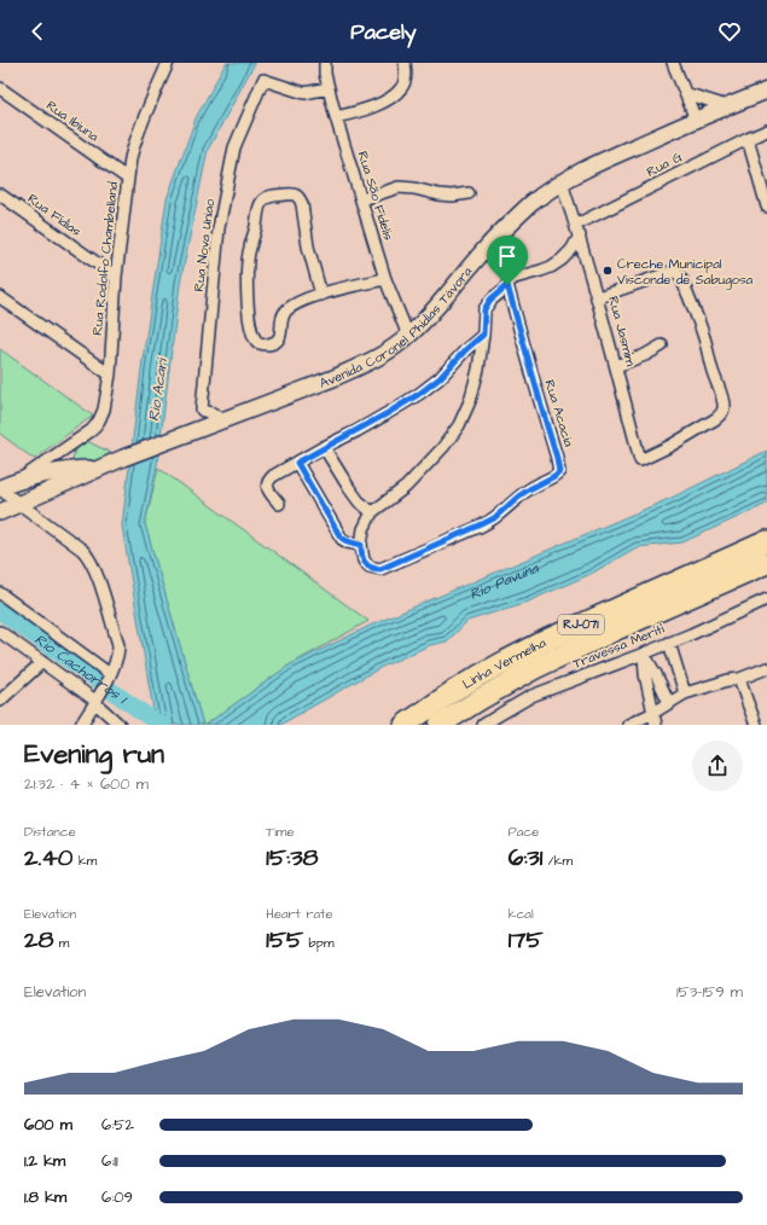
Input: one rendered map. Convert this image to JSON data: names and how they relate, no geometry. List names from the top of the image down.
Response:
{
  "streets": {
    "highway": ["RJ-071", "Linha Vermelha"],
    "street": [
      "Rua Ibiuna",
      "Rua G",
      "Rua São Fidelis",
      "Rua Fídias",
      "Rua Nova Uniao",
      "Rua Rodolfo Chambelland",
      "Avenida Coronel Phidias Távora",
      "Rua Jasmim",
      "Rua Acacia",
      "Travessa Meriti"
    ]
  },
  "crossings": [
    ["Rua Ibiuna", "Rua Rodolfo Chambelland"],
    ["Rua G", "Rua Jasmim"],
    ["Rua São Fidelis", "Rua Nova Uniao"],
    ["Rua São Fidelis", "Avenida Coronel Phidias Távora"],
    ["Rua Fídias", "Rua Rodolfo Chambelland"],
    ["Rua Nova Uniao", "Avenida Coronel Phidias Távora"],
    ["Avenida Coronel Phidias Távora", "Rua Jasmim"]
  ],
  "water": ["Rio Acari", "Rio Pavuna", "Rio Cachorros I"],
  "places": ["Creche Municipal Visconde de Sabugosa"],
  "page": {
    "header": "Pacely",
    "heading": ["Evening run", "21:32 · 4 × 600 m"],
    "stats": [
      ["Distance", "2.40 km"],
      ["Time", "15:38"],
      ["Pace", "6:31 /km"],
      ["Elevation", "28 m"],
      ["Heart rate", "155 bpm"],
      ["kcal", "175"]
    ],
    "chart": ["Elevation", "153–159 m"],
    "list": [
      {
        "name": "600 m",
        "note": "6:52"
      },
      {
        "name": "1.2 km",
        "note": "6:11"
      },
      {
        "name": "1.8 km",
        "note": "6:09"
      }
    ]
  }
}
